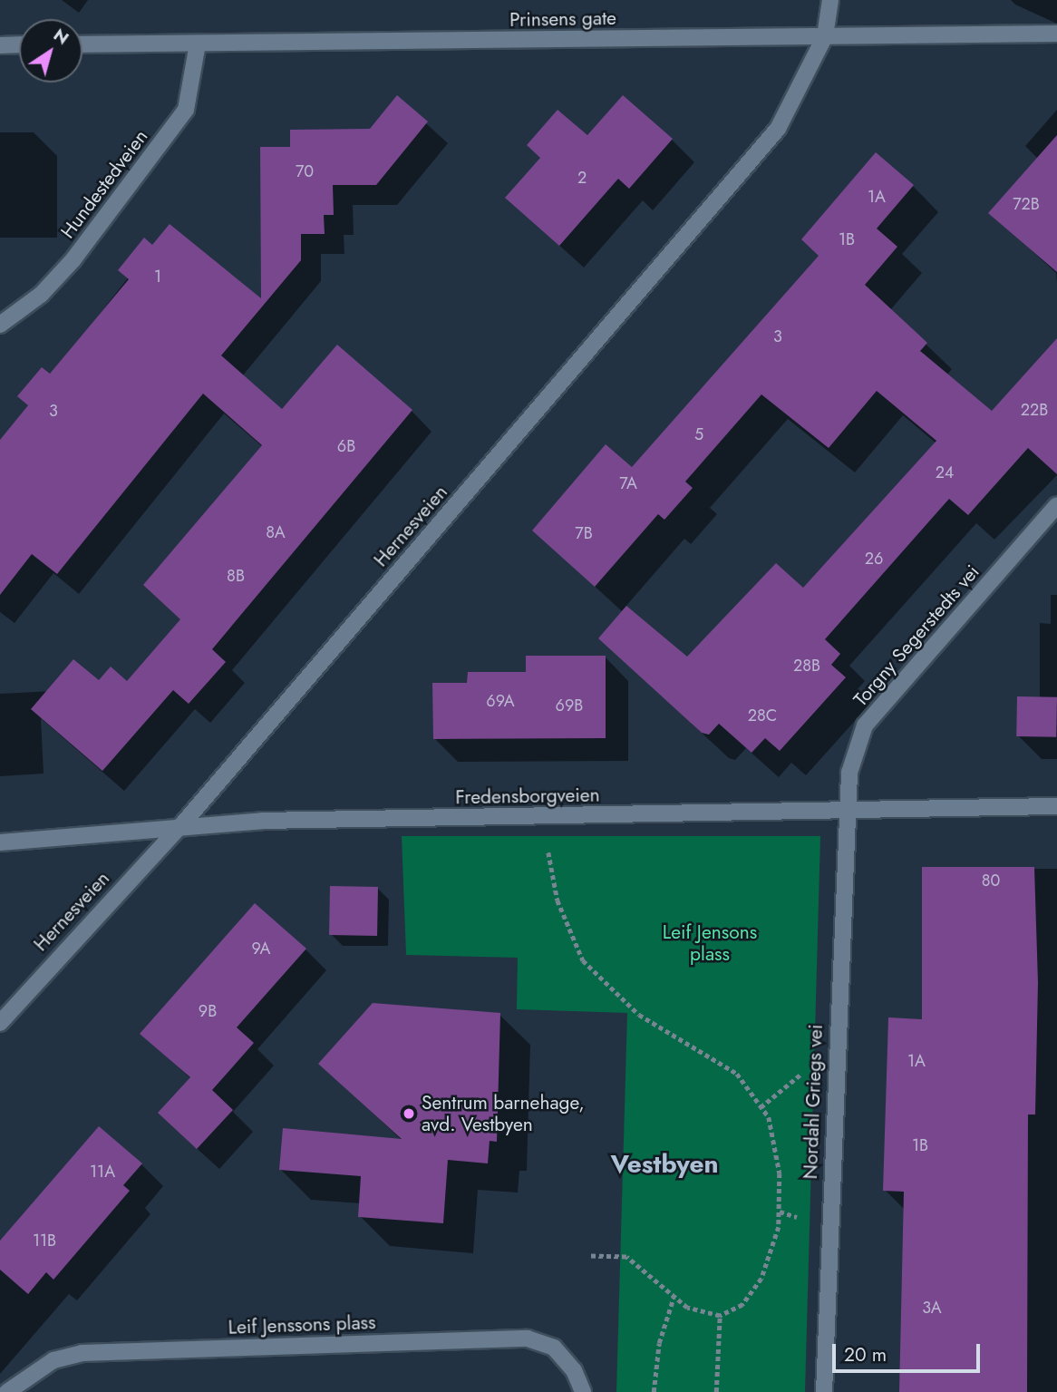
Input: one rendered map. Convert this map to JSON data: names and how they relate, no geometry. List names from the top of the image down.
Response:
{
  "streets": {
    "street": [
      "Prinsens gate",
      "Hundestedveien",
      "Hernesveien",
      "Torgny Segerstedts vei",
      "Fredensborgveien",
      "Nordahl Griegs vei",
      "Leif Jenssons plass"
    ]
  },
  "crossings": [
    ["Prinsens gate", "Hundestedveien"],
    ["Prinsens gate", "Hernesveien"],
    ["Hernesveien", "Fredensborgveien"],
    ["Torgny Segerstedts vei", "Fredensborgveien"],
    ["Torgny Segerstedts vei", "Nordahl Griegs vei"],
    ["Fredensborgveien", "Nordahl Griegs vei"]
  ],
  "districts": ["Vestbyen"],
  "parks": ["Leif Jensons plass"],
  "places": ["Sentrum barnehage, avd. Vestbyen"],
  "house_numbers": [
    "70",
    "2",
    "1A",
    "72B",
    "1B",
    "1",
    "3",
    "22B",
    "3",
    "5",
    "6B",
    "24",
    "7A",
    "8A",
    "7B",
    "26",
    "8B",
    "28B",
    "69A",
    "69B",
    "28C",
    "80",
    "9A",
    "9B",
    "1A",
    "1B",
    "11A",
    "11B",
    "3A"
  ],
  "scale_bar": "20 m",
  "north": "top right"
}
